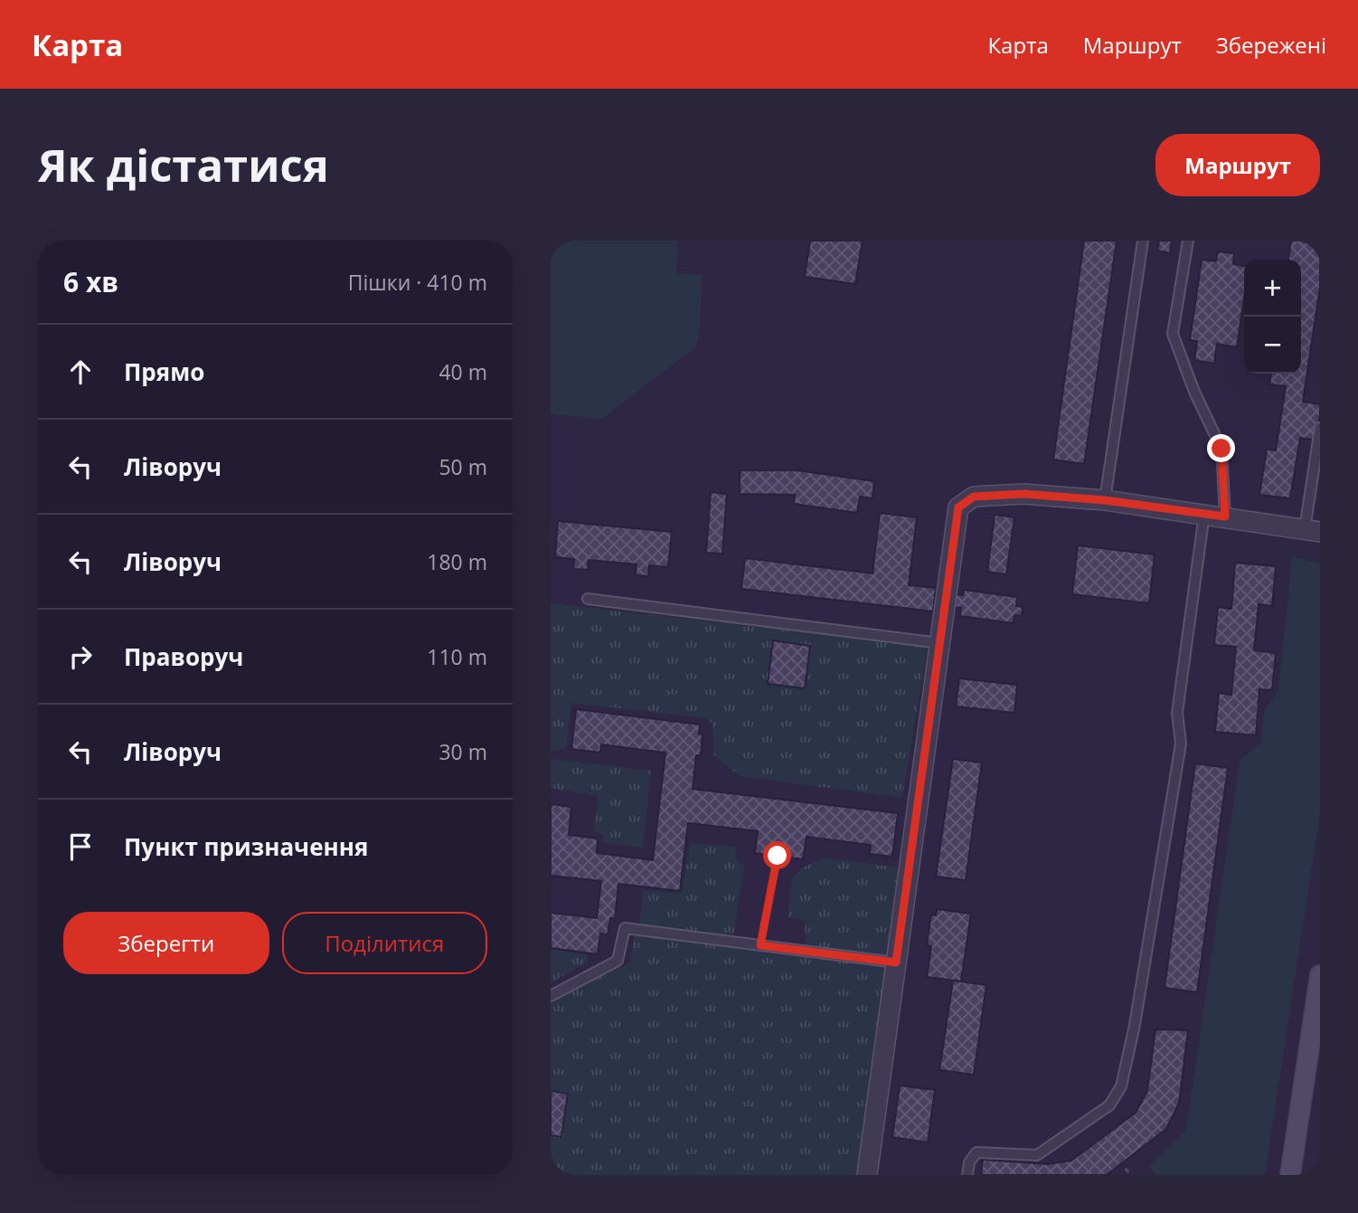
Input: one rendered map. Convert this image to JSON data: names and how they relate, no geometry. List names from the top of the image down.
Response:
{
  "page": {
    "header": "Карта",
    "nav": ["Карта", "Маршрут", "Збережені"],
    "buttons": [
      "Маршрут",
      ["Зберегти", "Поділитися"]
    ],
    "title": "Як дістатися",
    "heading": ["6 хв", "Пішки · 410 m"],
    "map_buttons": ["+", "−"],
    "list": [
      ["Прямо", "40 m"],
      ["Ліворуч", "50 m"],
      ["Ліворуч", "180 m"],
      ["Праворуч", "110 m"],
      ["Ліворуч", "30 m"],
      "Пункт призначення"
    ]
  }
}
